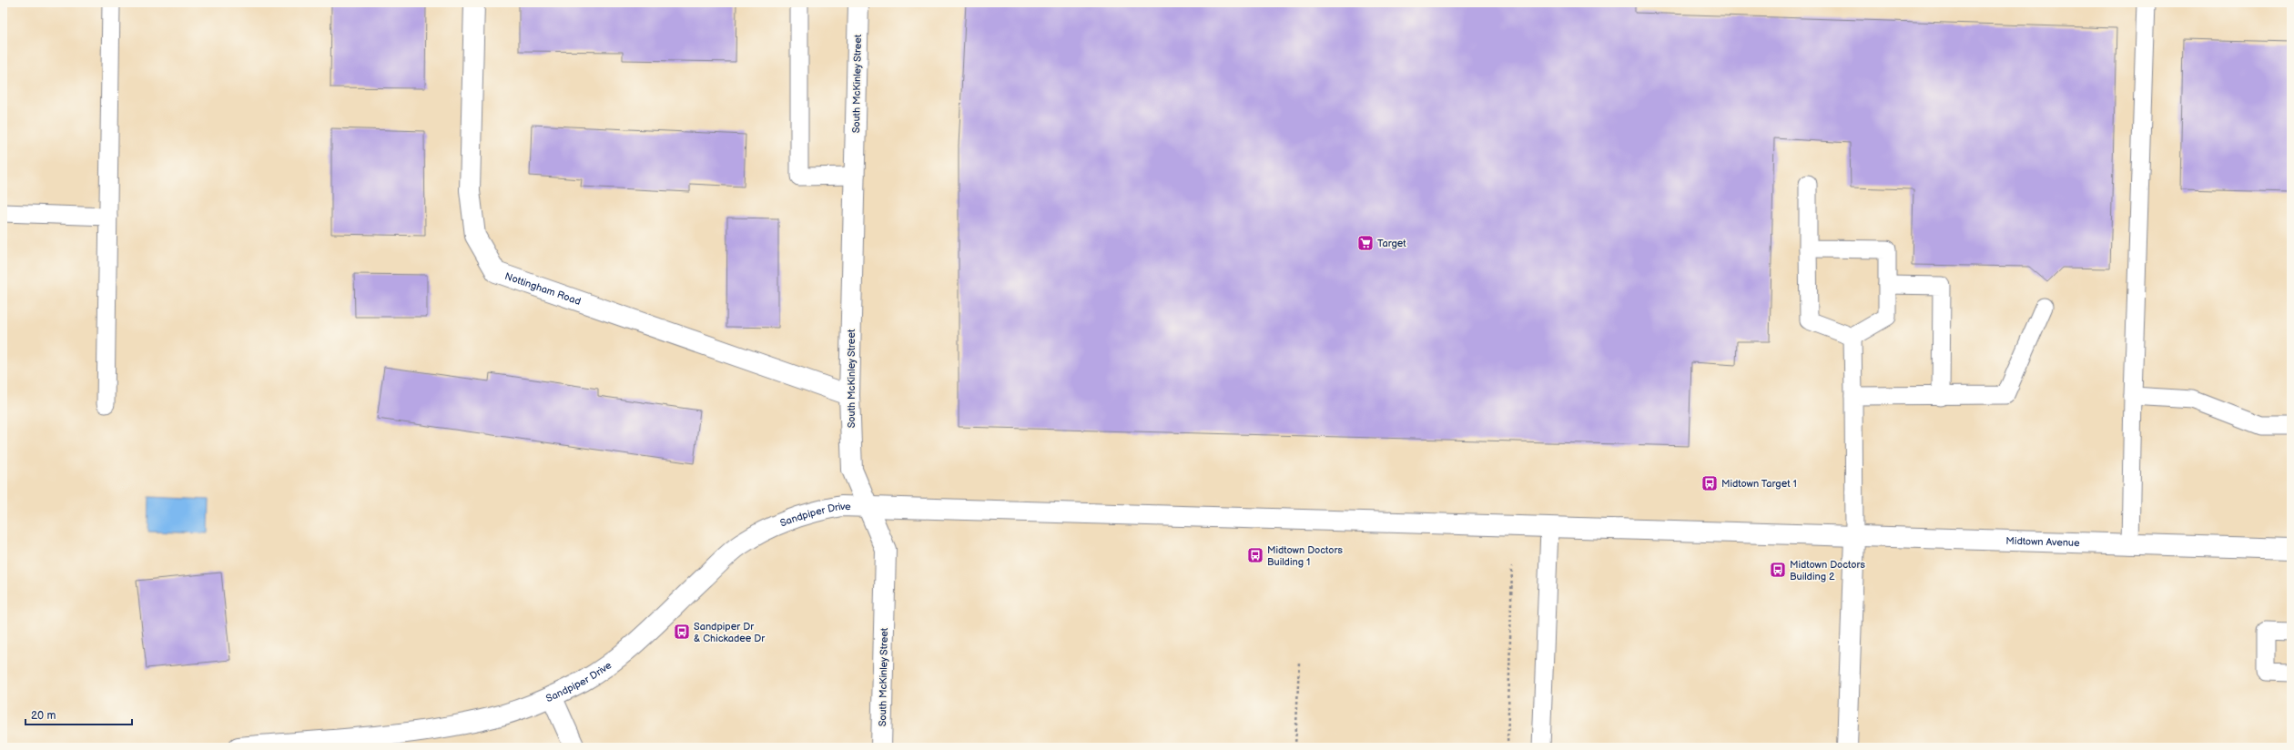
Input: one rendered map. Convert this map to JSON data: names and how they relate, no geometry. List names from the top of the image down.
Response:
{
  "streets": {
    "street": [
      "South McKinley Street",
      "Nottingham Road",
      "Sandpiper Drive",
      "Midtown Avenue"
    ]
  },
  "crossings": [
    ["South McKinley Street", "Nottingham Road"],
    ["South McKinley Street", "Sandpiper Drive"],
    ["Sandpiper Drive", "Midtown Avenue"]
  ],
  "places": {
    "supermarket": ["Target"],
    "bus stop": [
      "Midtown Target 1",
      "Midtown Doctors Building 1",
      "Midtown Doctors Building 2",
      "Sandpiper Dr & Chickadee Dr"
    ]
  },
  "scale_bar": "20 m"
}
